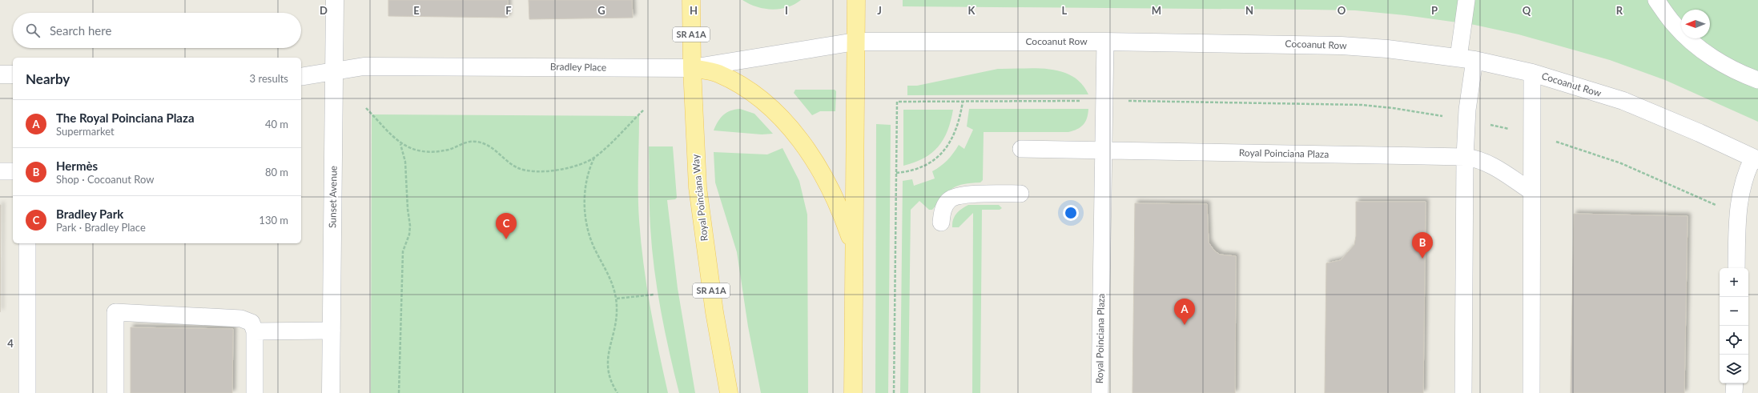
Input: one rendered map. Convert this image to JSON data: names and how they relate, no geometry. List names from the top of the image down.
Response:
{
  "streets": {
    "main road": ["SR A1A", "Royal Poinciana Way"],
    "street": ["Cocoanut Row", "Bradley Place", "Sunset Avenue"],
    "lane": ["Royal Poinciana Plaza"]
  },
  "crossings": [
    ["Cocoanut Row", "Bradley Place"],
    ["Bradley Place", "Sunset Avenue"],
    ["Bradley Place", "Royal Poinciana Way"]
  ],
  "north": "left",
  "page": {
    "search": "Search here",
    "heading": ["Nearby", "3 results"],
    "list": [
      {
        "mark": "A",
        "name": "The Royal Poinciana Plaza",
        "note": "Supermarket",
        "value": "40 m"
      },
      {
        "mark": "B",
        "name": "Hermès",
        "note": "Shop · Cocoanut Row",
        "value": "80 m"
      },
      {
        "mark": "C",
        "name": "Bradley Park",
        "note": "Park · Bradley Place",
        "value": "130 m"
      }
    ],
    "pins": ["C", "B", "A"],
    "map_buttons": ["+", "−"]
  },
  "grid": {
    "columns": [
      "D",
      "E",
      "F",
      "G",
      "H",
      "I",
      "J",
      "K",
      "L",
      "M",
      "N",
      "O",
      "P",
      "Q",
      "R"
    ],
    "rows": ["4"]
  }
}
